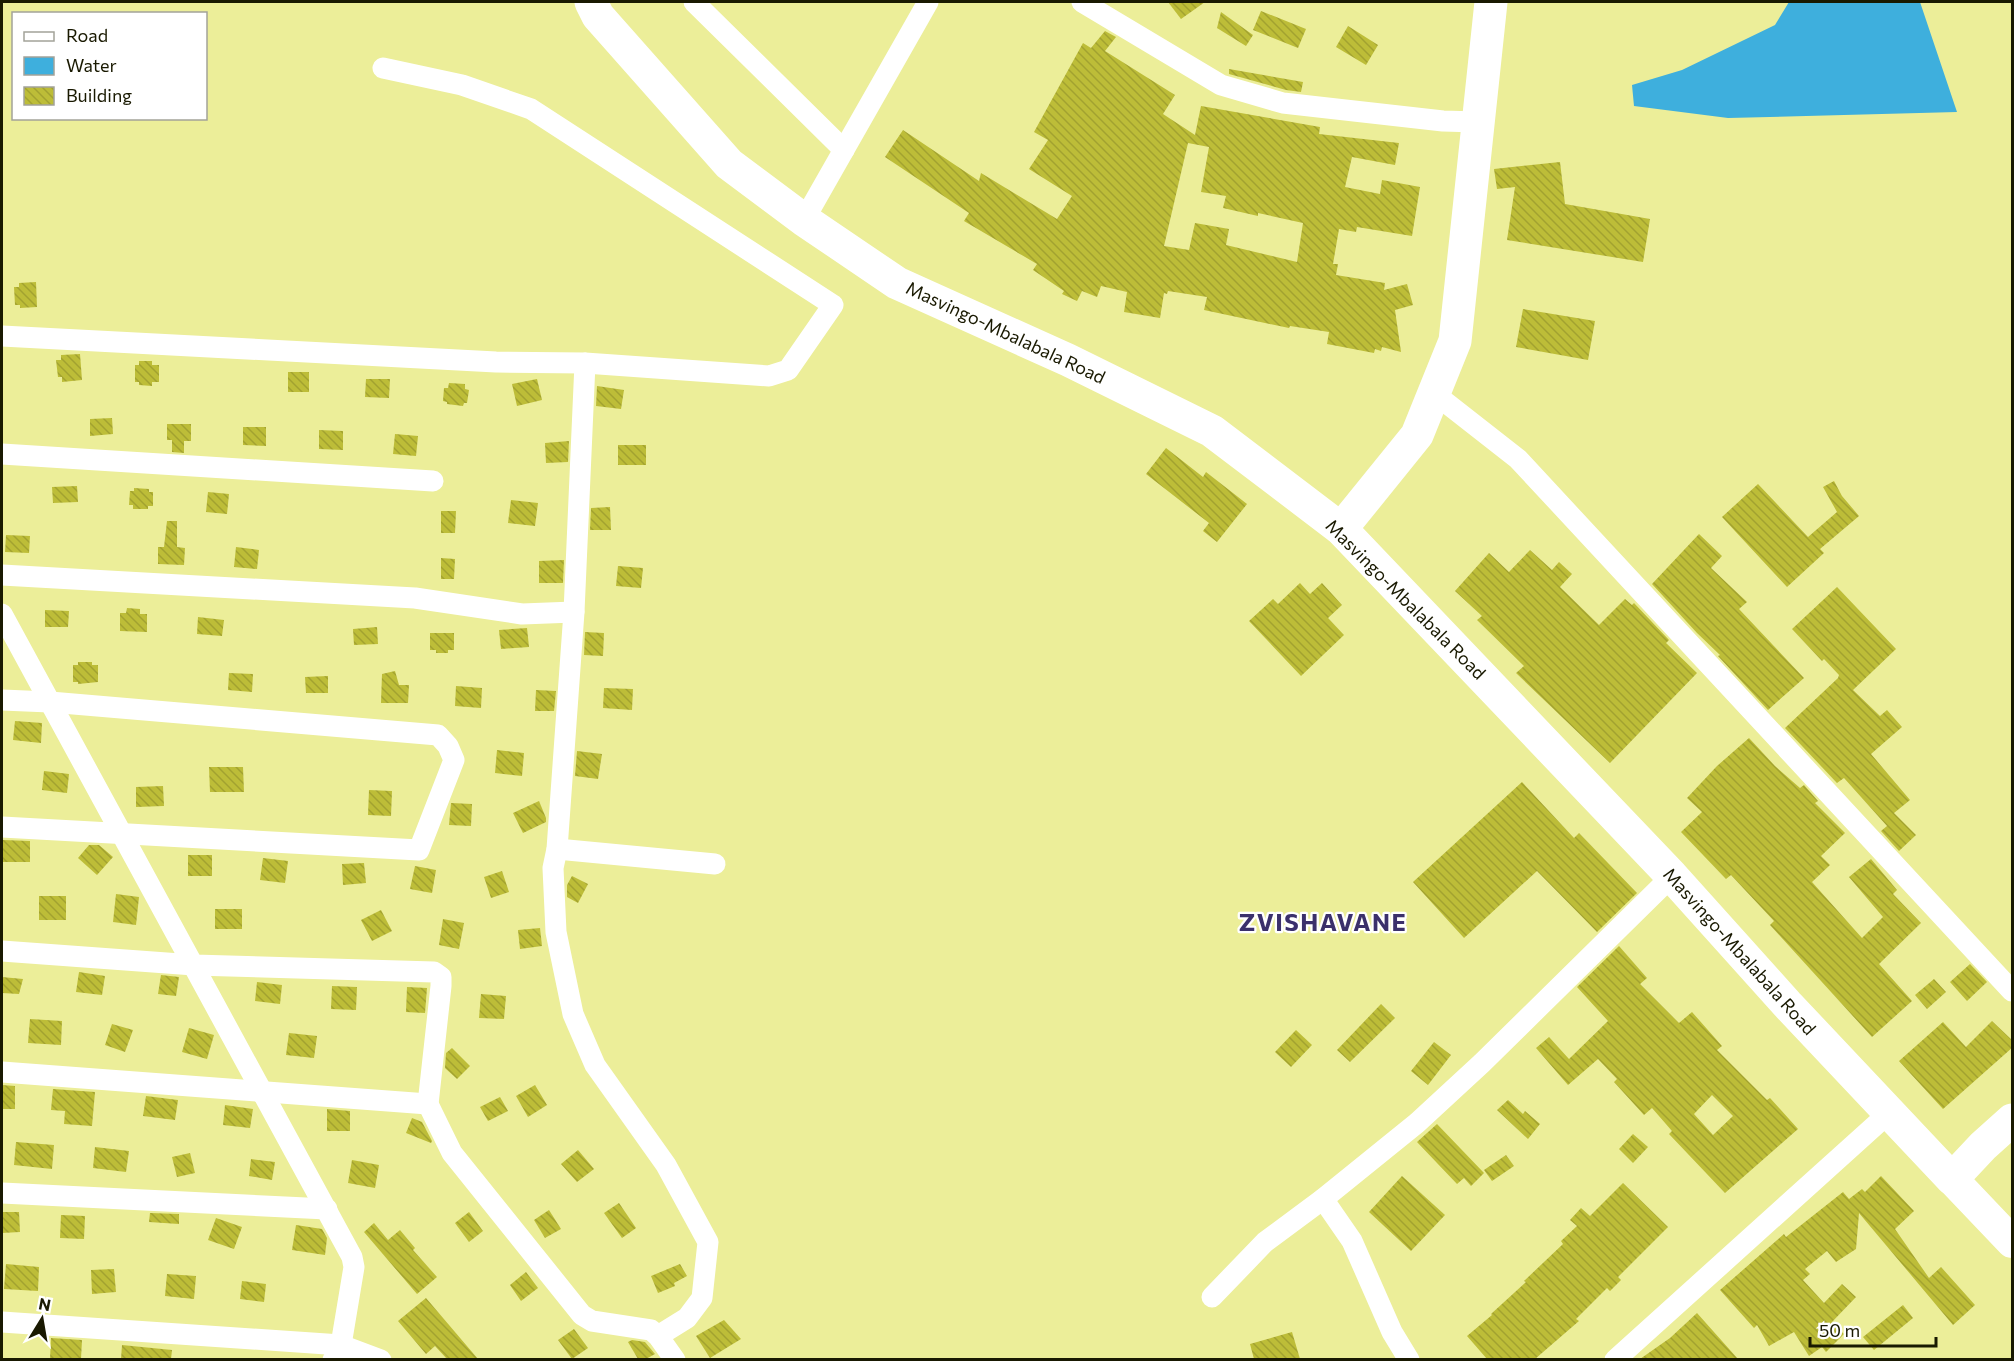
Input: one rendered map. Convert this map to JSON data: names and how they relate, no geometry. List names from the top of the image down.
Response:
{
  "streets": {
    "highway": ["Masvingo-Mbalabala Road"]
  },
  "districts": ["ZVISHAVANE"],
  "legend": ["Road", "Water", "Building"],
  "scale_bar": "50 m",
  "north": "top"
}
